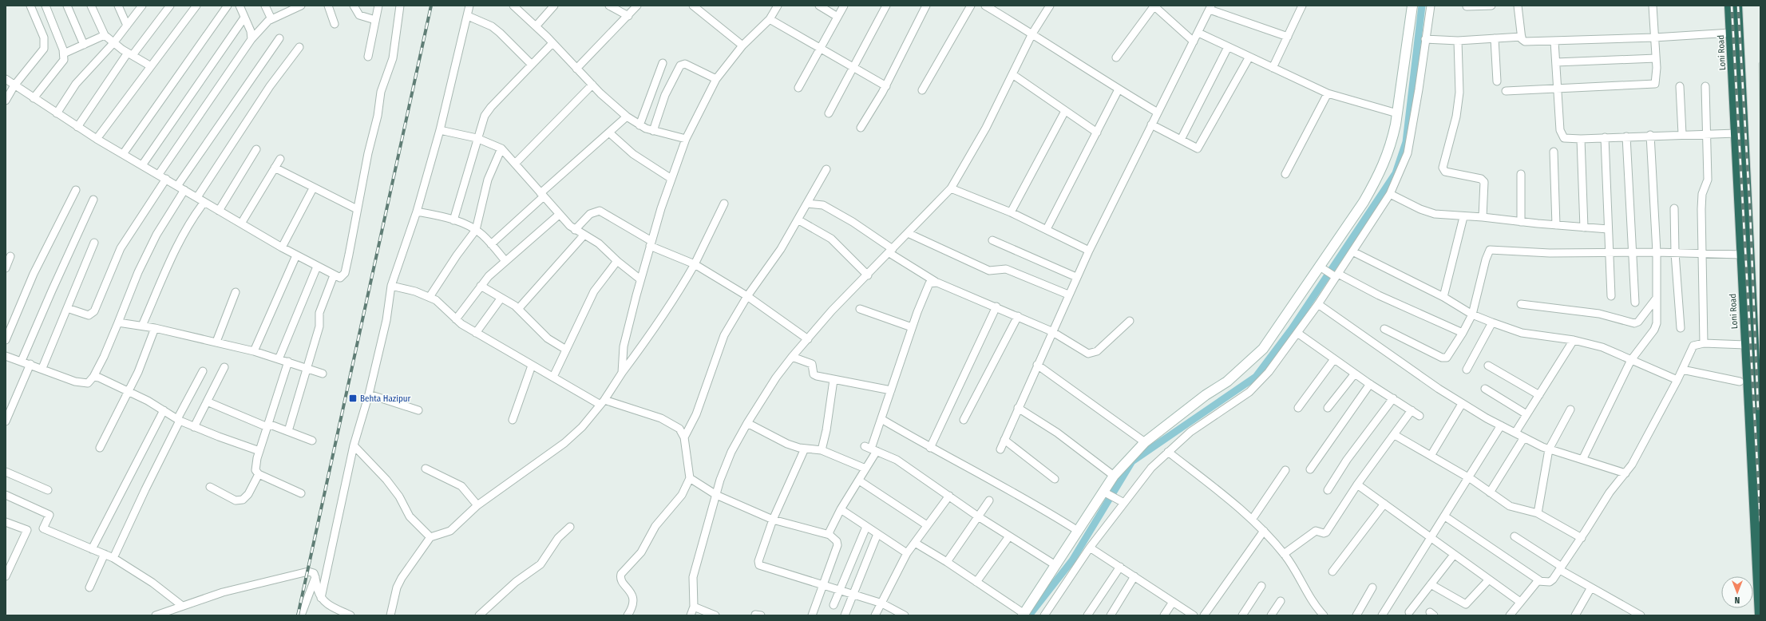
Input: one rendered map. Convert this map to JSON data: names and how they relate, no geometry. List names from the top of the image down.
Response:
{
  "streets": {
    "highway": ["Loni Road"]
  },
  "places": {
    "transit": ["Behta Hazipur"]
  },
  "north": "bottom"
}
